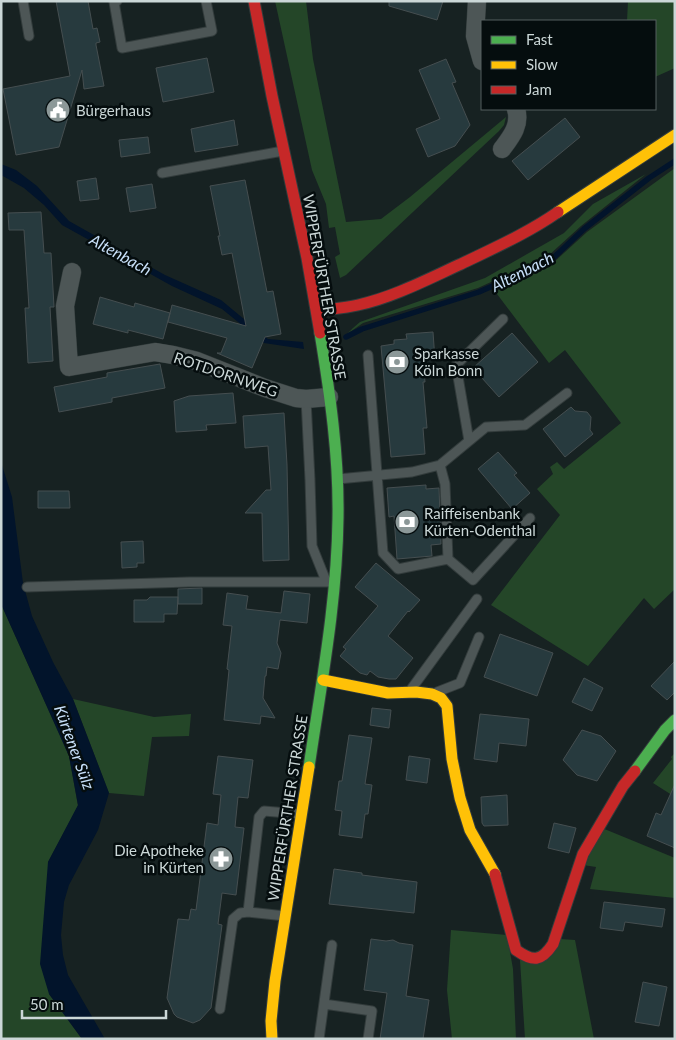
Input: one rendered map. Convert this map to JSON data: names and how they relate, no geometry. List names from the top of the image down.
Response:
{
  "streets": {
    "street": ["WIPPERFÜRTHER STRASSE", "ROTDORNWEG"]
  },
  "crossings": [
    ["WIPPERFÜRTHER STRASSE", "ROTDORNWEG"]
  ],
  "water": ["Altenbach", "Kürtener Sülz"],
  "places": {
    "public building": ["Bürgerhaus"],
    "bank": ["Sparkasse Köln Bonn", "Raiffeisenbank Kürten-Odenthal"],
    "pharmacy": ["Die Apotheke in Kürten"]
  },
  "legend": ["Fast", "Slow", "Jam"],
  "scale_bar": "50 m"
}
